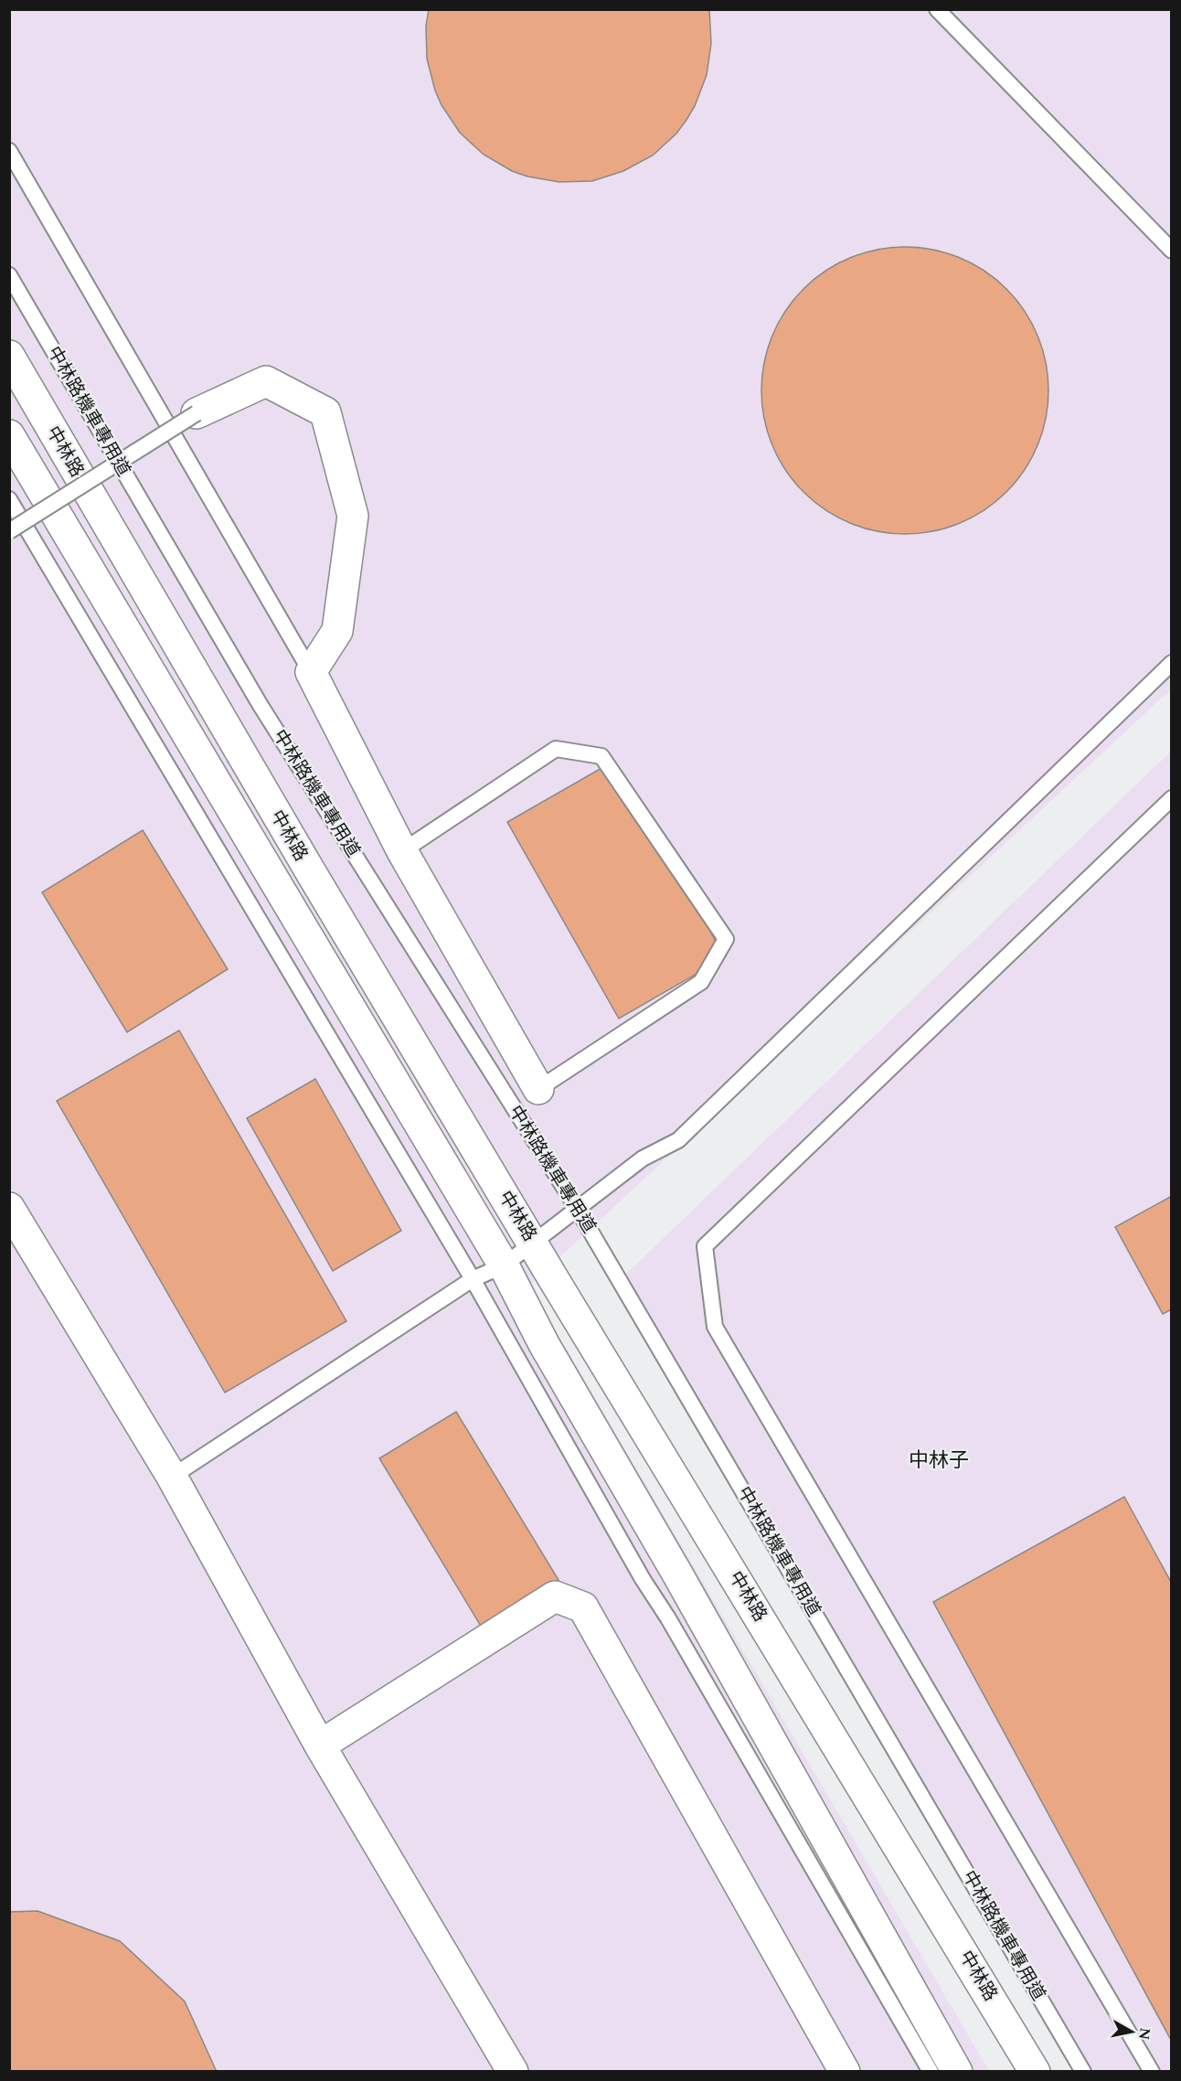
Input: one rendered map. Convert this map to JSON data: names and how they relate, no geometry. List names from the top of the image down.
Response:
{
  "streets": {
    "street": ["中林路"],
    "lane": ["中林路機車專用道"]
  },
  "districts": ["中林子"],
  "north": "right"
}
